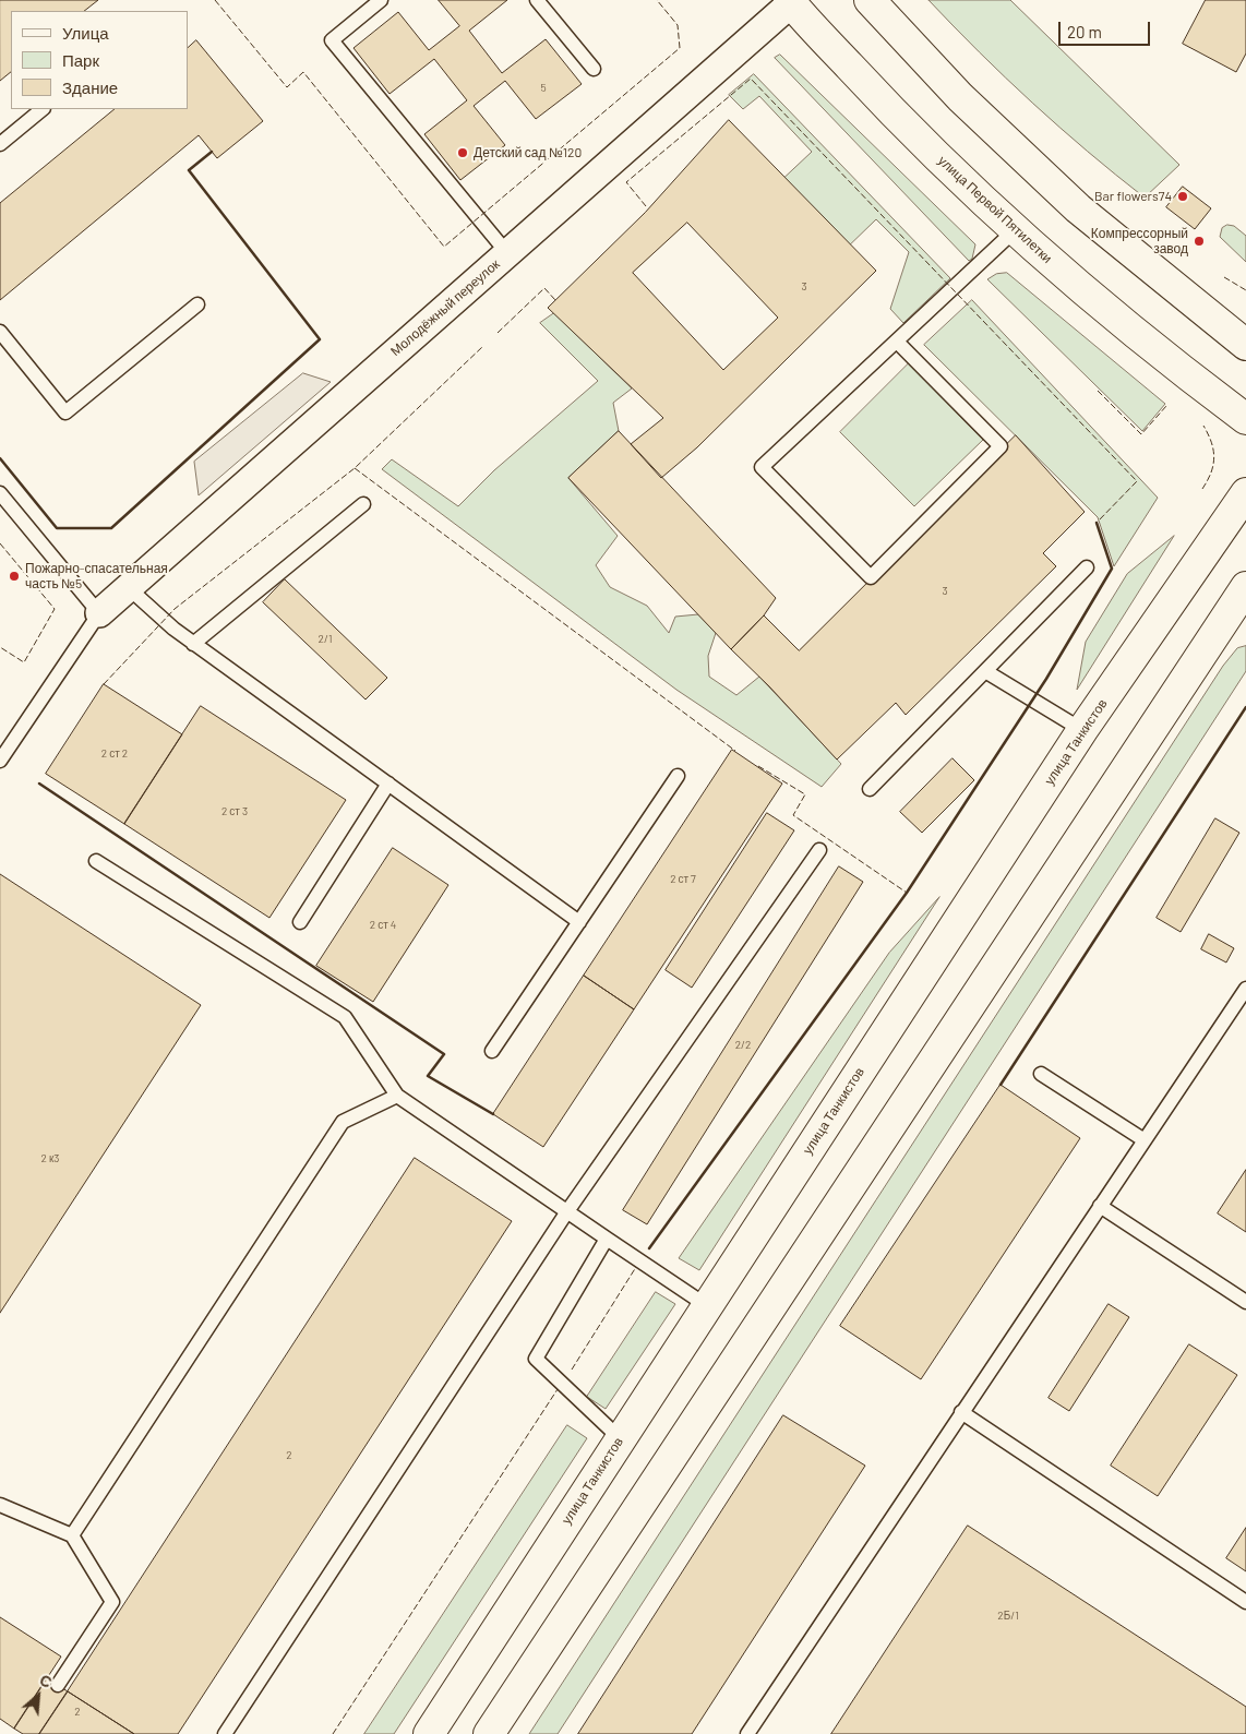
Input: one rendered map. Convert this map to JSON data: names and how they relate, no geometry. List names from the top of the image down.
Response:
{
  "streets": {
    "main road": ["улица Первой Пятилетки", "улица Танкистов"],
    "street": ["Молодёжный переулок"]
  },
  "crossings": [
    ["улица Первой Пятилетки", "Молодёжный переулок"]
  ],
  "places": [
    "Детский сад №120",
    "Bar flowers74",
    "Компрессорный завод",
    "Пожарно-спасательная часть №5"
  ],
  "house_numbers": [
    "5",
    "3",
    "3",
    "2/1",
    "2 ст 2",
    "2 ст 3",
    "2 ст 7",
    "2 ст 4",
    "2/2",
    "2 к3",
    "2",
    "2Б/1",
    "2"
  ],
  "legend": ["Улица", "Парк", "Здание"],
  "scale_bar": "20 m",
  "north": "top right"
}
